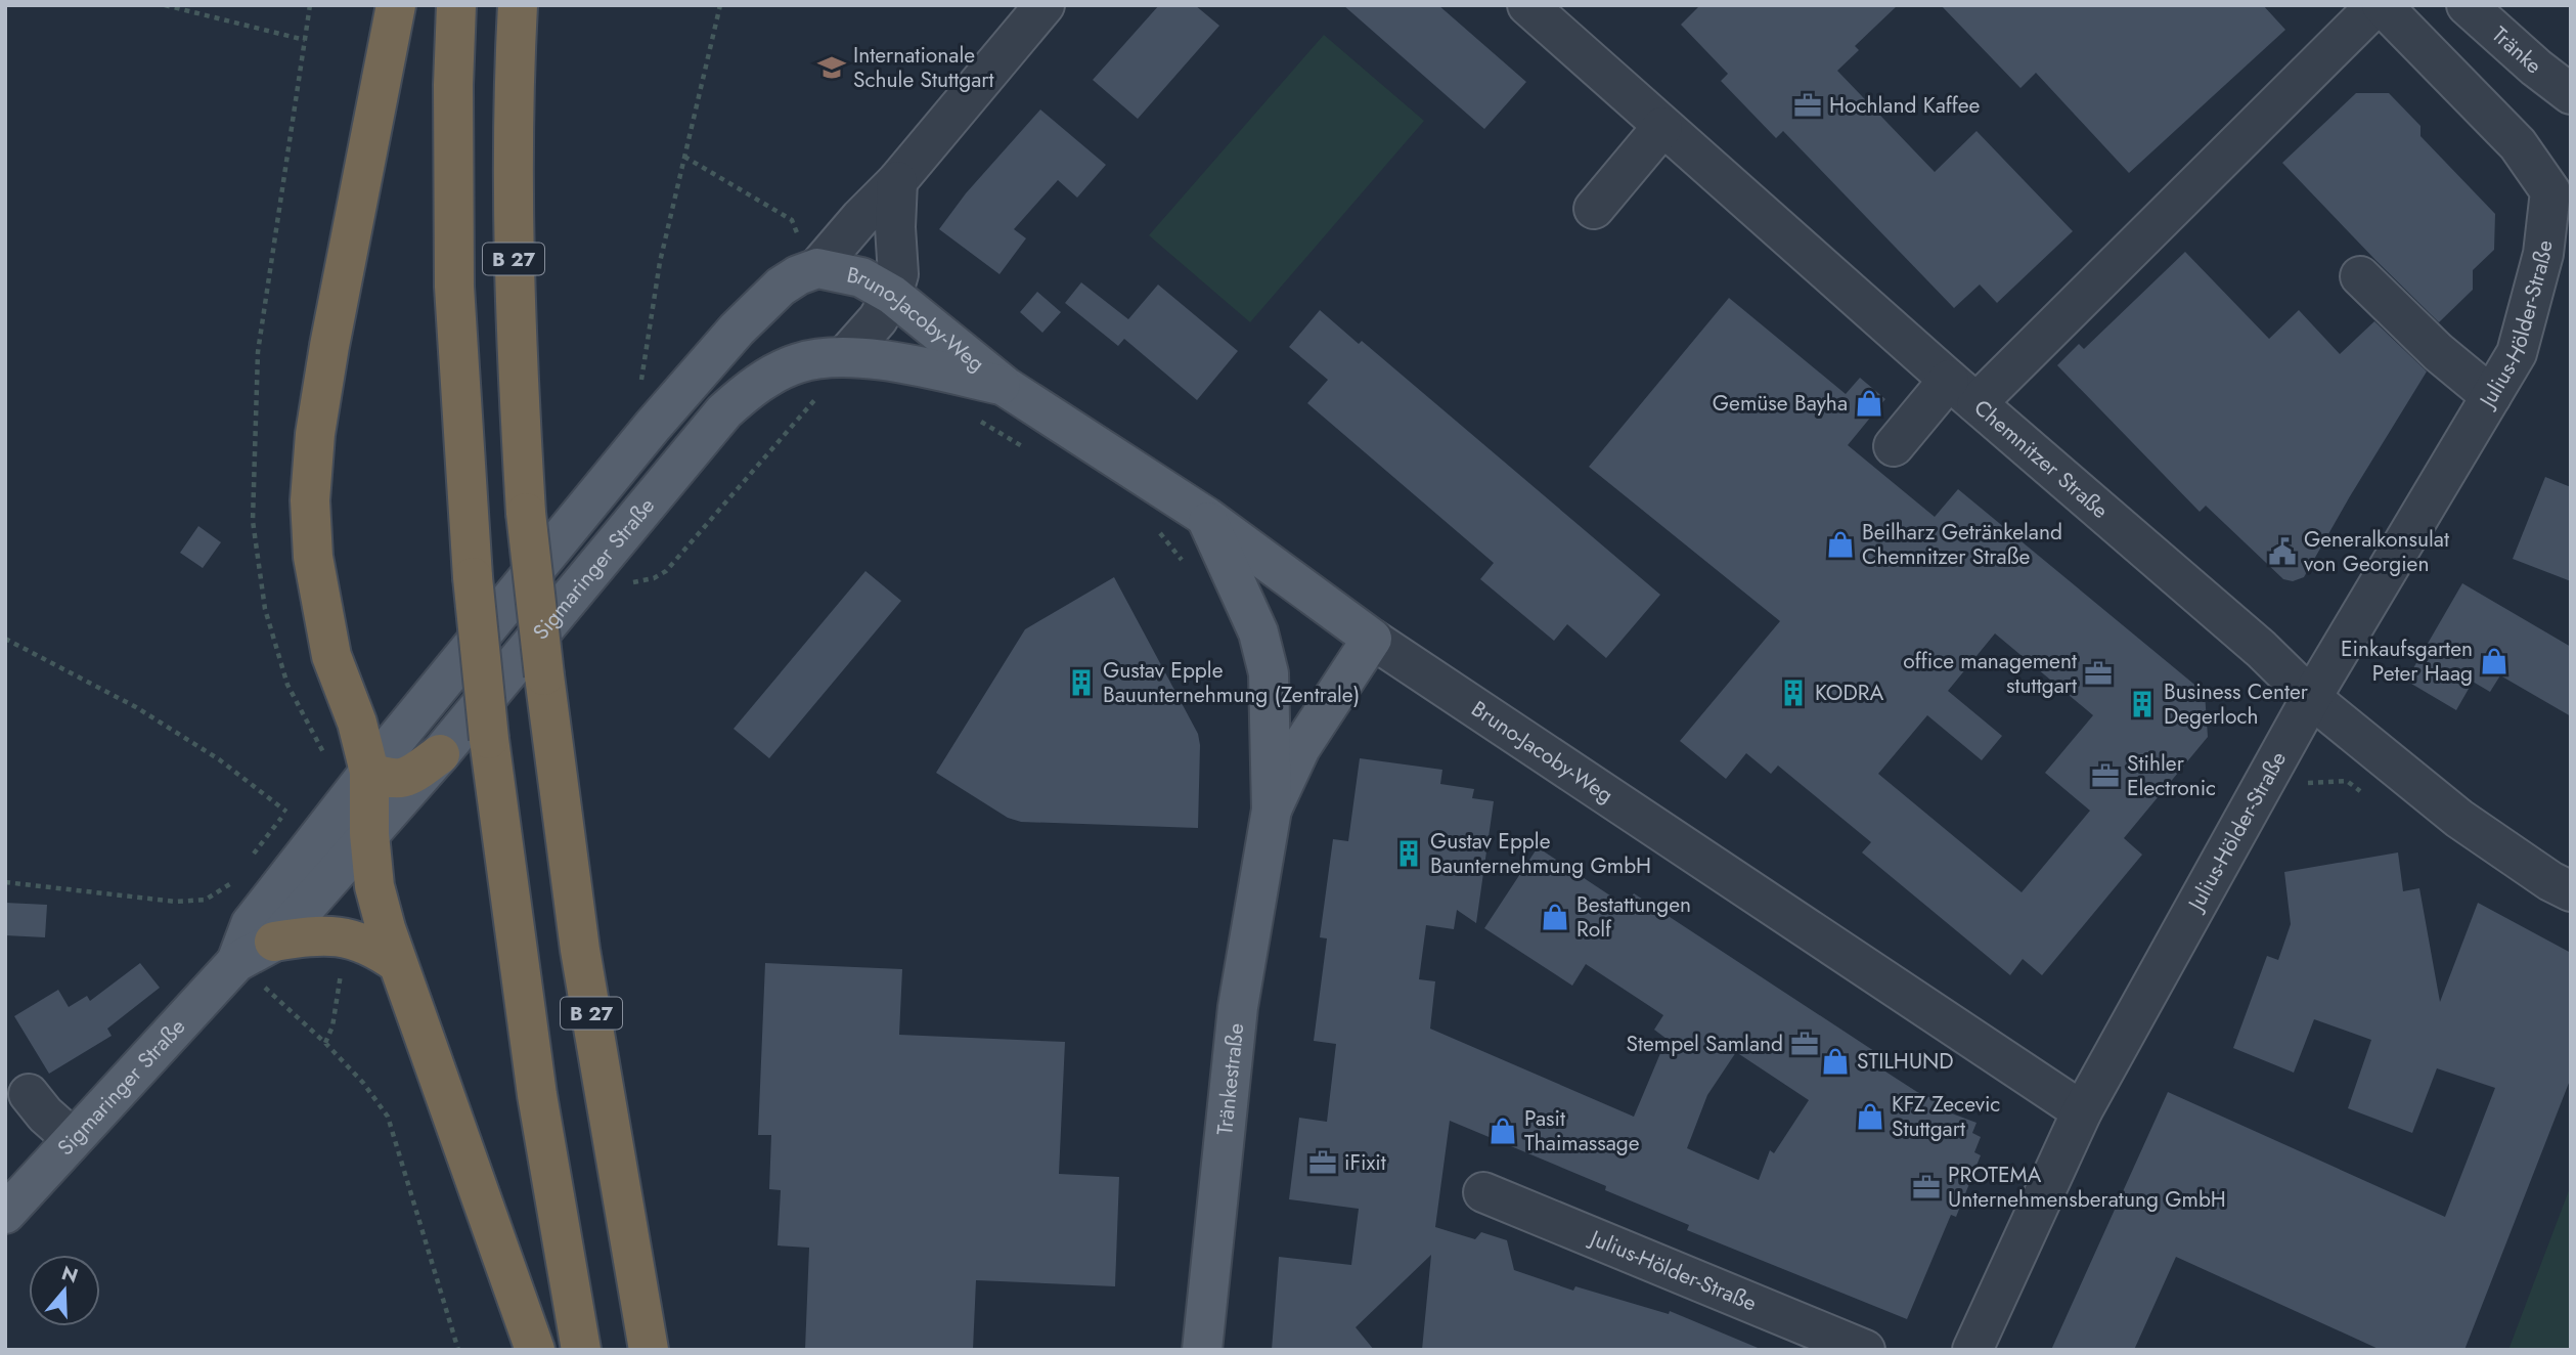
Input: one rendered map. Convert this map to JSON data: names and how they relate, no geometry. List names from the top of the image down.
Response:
{
  "streets": {
    "highway": ["B 27"],
    "main road": ["Bruno-Jacoby-Weg", "Sigmaringer Straße", "Tränkestraße"],
    "street": ["Tränke", "Julius-Hölder-Straße", "Chemnitzer Straße"]
  },
  "crossings": [
    ["Bruno-Jacoby-Weg", "Julius-Hölder-Straße"],
    ["Bruno-Jacoby-Weg", "Sigmaringer Straße"],
    ["Bruno-Jacoby-Weg", "Tränkestraße"],
    ["Julius-Hölder-Straße", "Chemnitzer Straße"]
  ],
  "places": {
    "school or university": ["Internationale Schule Stuttgart"],
    "office": [
      "Hochland Kaffee",
      "office management stuttgart",
      "Stihler Electronic",
      "Stempel Samland",
      "iFixit",
      "PROTEMA Unternehmensberatung GmbH"
    ],
    "shop": [
      "Gemüse Bayha",
      "Beilharz Getränkeland Chemnitzer Straße",
      "Einkaufsgarten Peter Haag",
      "Bestattungen Rolf",
      "STILHUND",
      "KFZ Zecevic Stuttgart",
      "Pasit Thaimassage"
    ],
    "public building": ["Generalkonsulat von Georgien"],
    "building": [
      "Gustav Epple Bauunternehmung (Zentrale)",
      "KODRA",
      "Business Center Degerloch",
      "Gustav Epple Baunternehmung GmbH"
    ]
  },
  "north": "top"
}
